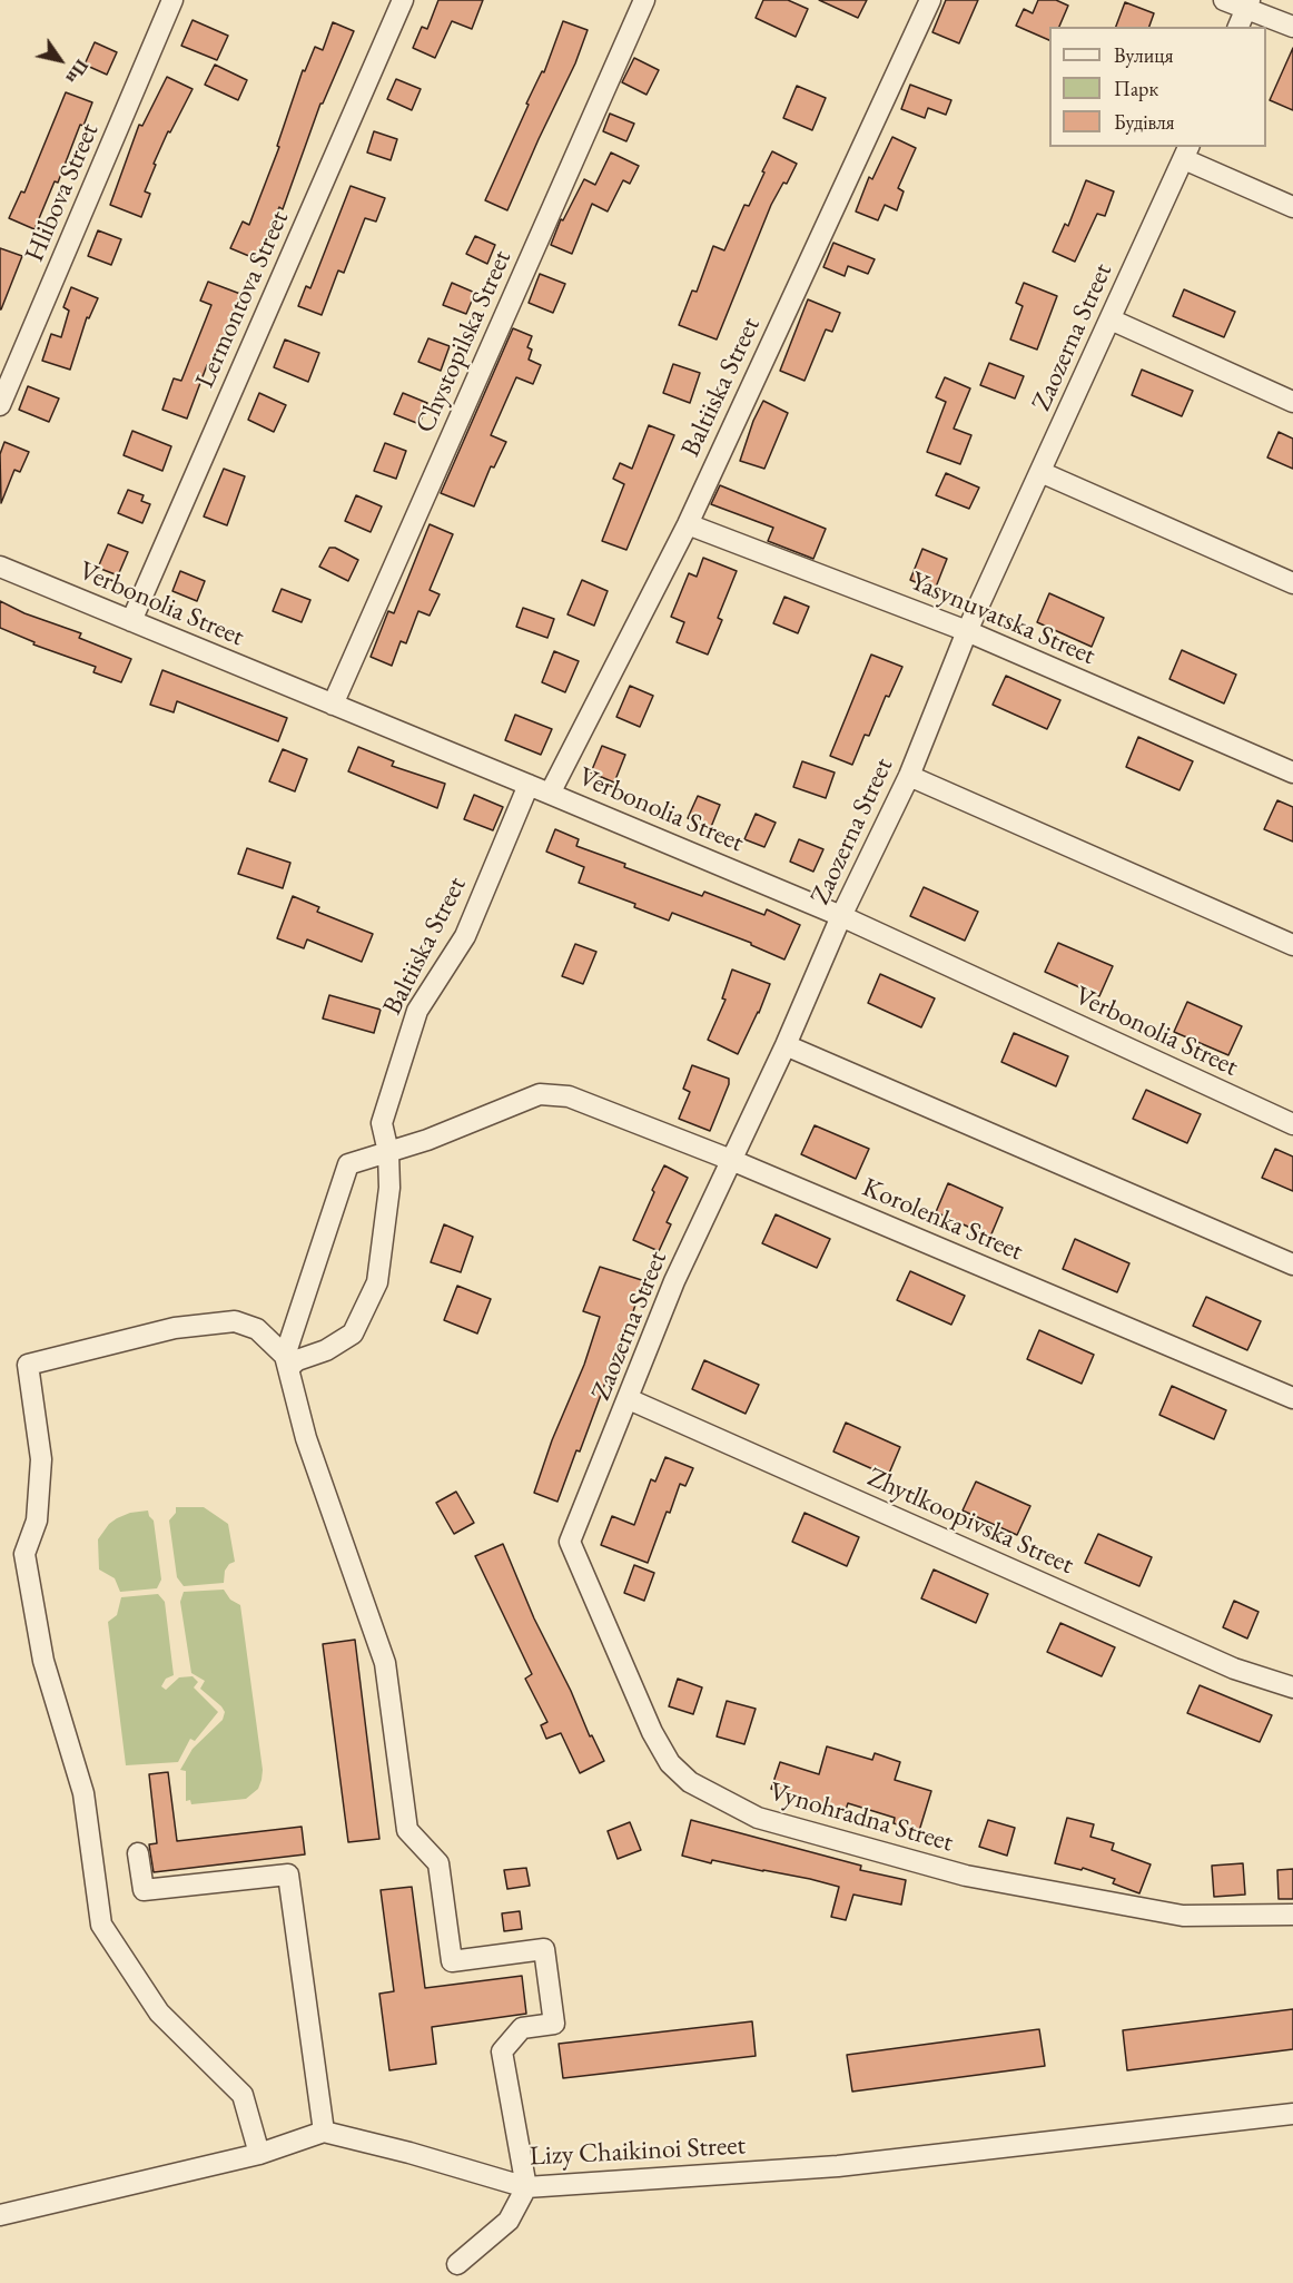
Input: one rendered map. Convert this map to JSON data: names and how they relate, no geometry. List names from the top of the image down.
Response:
{
  "streets": {
    "street": [
      "Hlibova Street",
      "Lermontova Street",
      "Zaozerna Street",
      "Chystopilska Street",
      "Baltiiska Street",
      "Verbonolia Street",
      "Yasynuvatska Street",
      "Korolenka Street",
      "Zhytlkoopivska Street",
      "Vynohradna Street",
      "Lizy Chaikinoi Street"
    ]
  },
  "crossings": [
    ["Lermontova Street", "Verbonolia Street"],
    ["Zaozerna Street", "Verbonolia Street"],
    ["Zaozerna Street", "Yasynuvatska Street"],
    ["Zaozerna Street", "Korolenka Street"],
    ["Zaozerna Street", "Zhytlkoopivska Street"],
    ["Zaozerna Street", "Vynohradna Street"],
    ["Chystopilska Street", "Verbonolia Street"],
    ["Baltiiska Street", "Verbonolia Street"],
    ["Baltiiska Street", "Yasynuvatska Street"],
    ["Baltiiska Street", "Korolenka Street"]
  ],
  "legend": ["Вулиця", "Парк", "Будівля"],
  "north": "bottom right"
}
